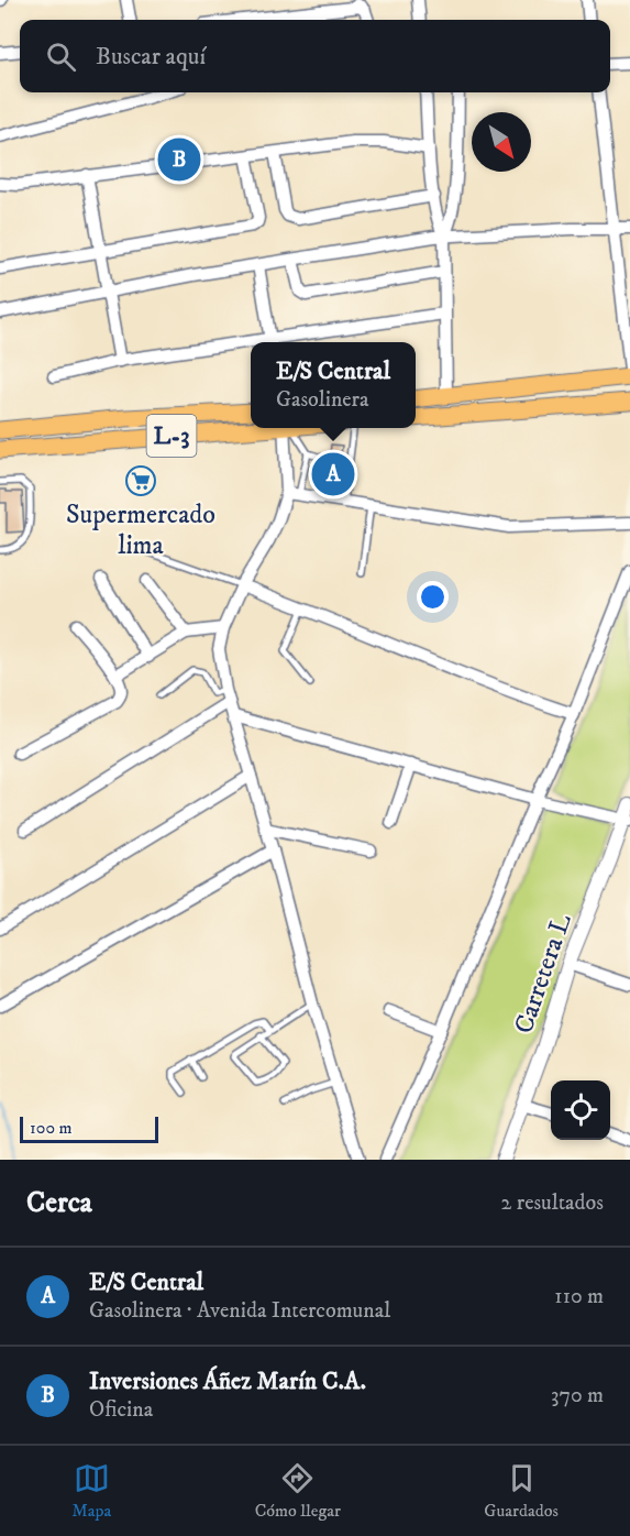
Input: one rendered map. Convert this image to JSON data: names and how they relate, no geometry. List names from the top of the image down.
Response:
{
  "streets": {
    "main road": ["L-3"],
    "street": ["Carretera L"]
  },
  "places": {
    "supermarket": ["Supermercado lima"]
  },
  "scale_bar": "100 m",
  "north": "bottom right",
  "page": {
    "search": "Buscar aquí",
    "pins": ["B", "A"],
    "popup": ["E/S Central", "Gasolinera"],
    "scale": "100 m",
    "heading": ["Cerca", "2 resultados"],
    "list": [
      {
        "mark": "A",
        "name": "E/S Central",
        "note": "Gasolinera · Avenida Intercomunal",
        "value": "110 m"
      },
      {
        "mark": "B",
        "name": "Inversiones Áñez Marín C.A.",
        "note": "Oficina",
        "value": "370 m"
      }
    ],
    "nav": ["Mapa", "Cómo llegar", "Guardados"]
  }
}
